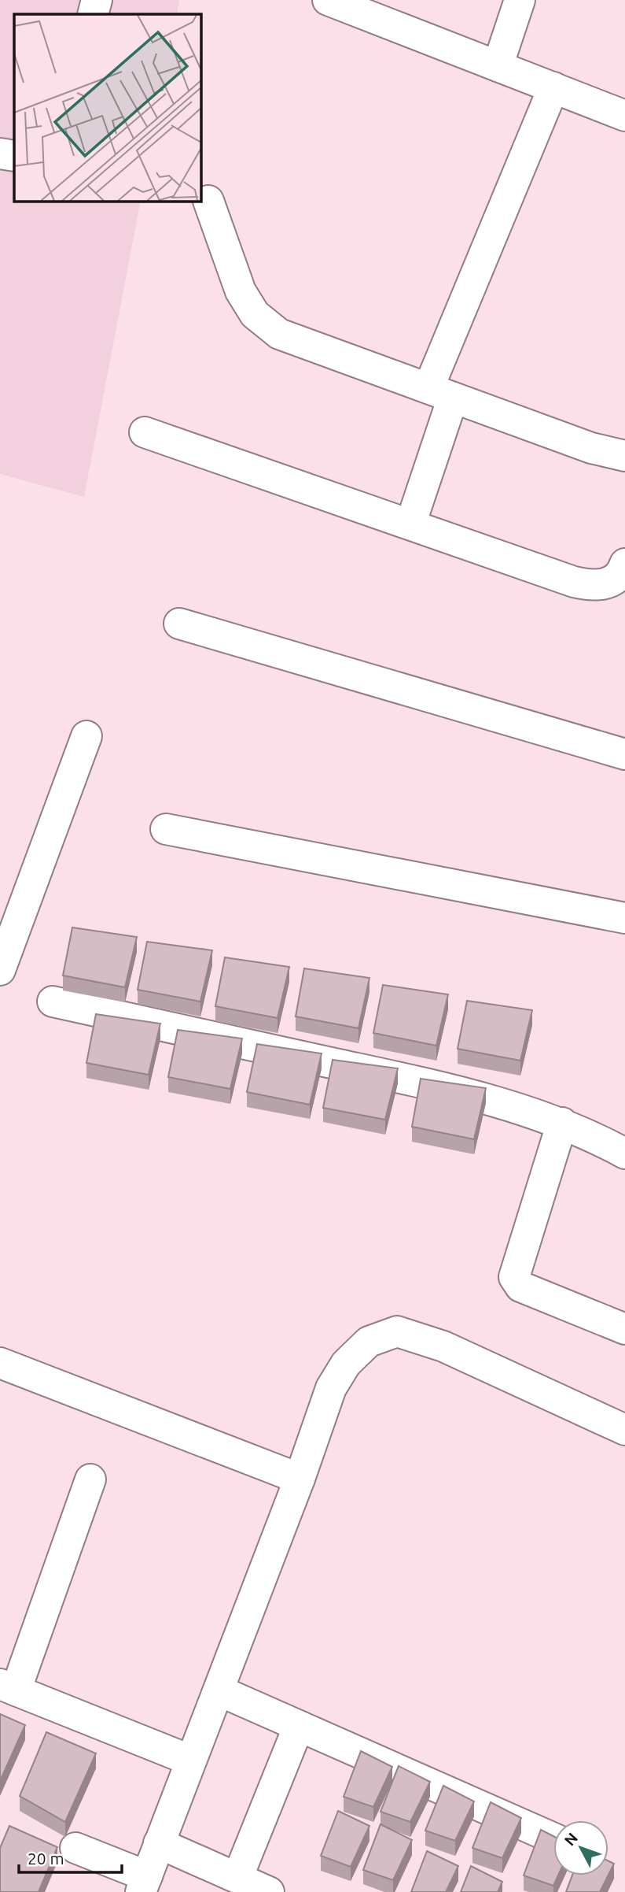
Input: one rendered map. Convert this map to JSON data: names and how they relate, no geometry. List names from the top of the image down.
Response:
{
  "scale_bar": "20 m",
  "north": "top left"
}
